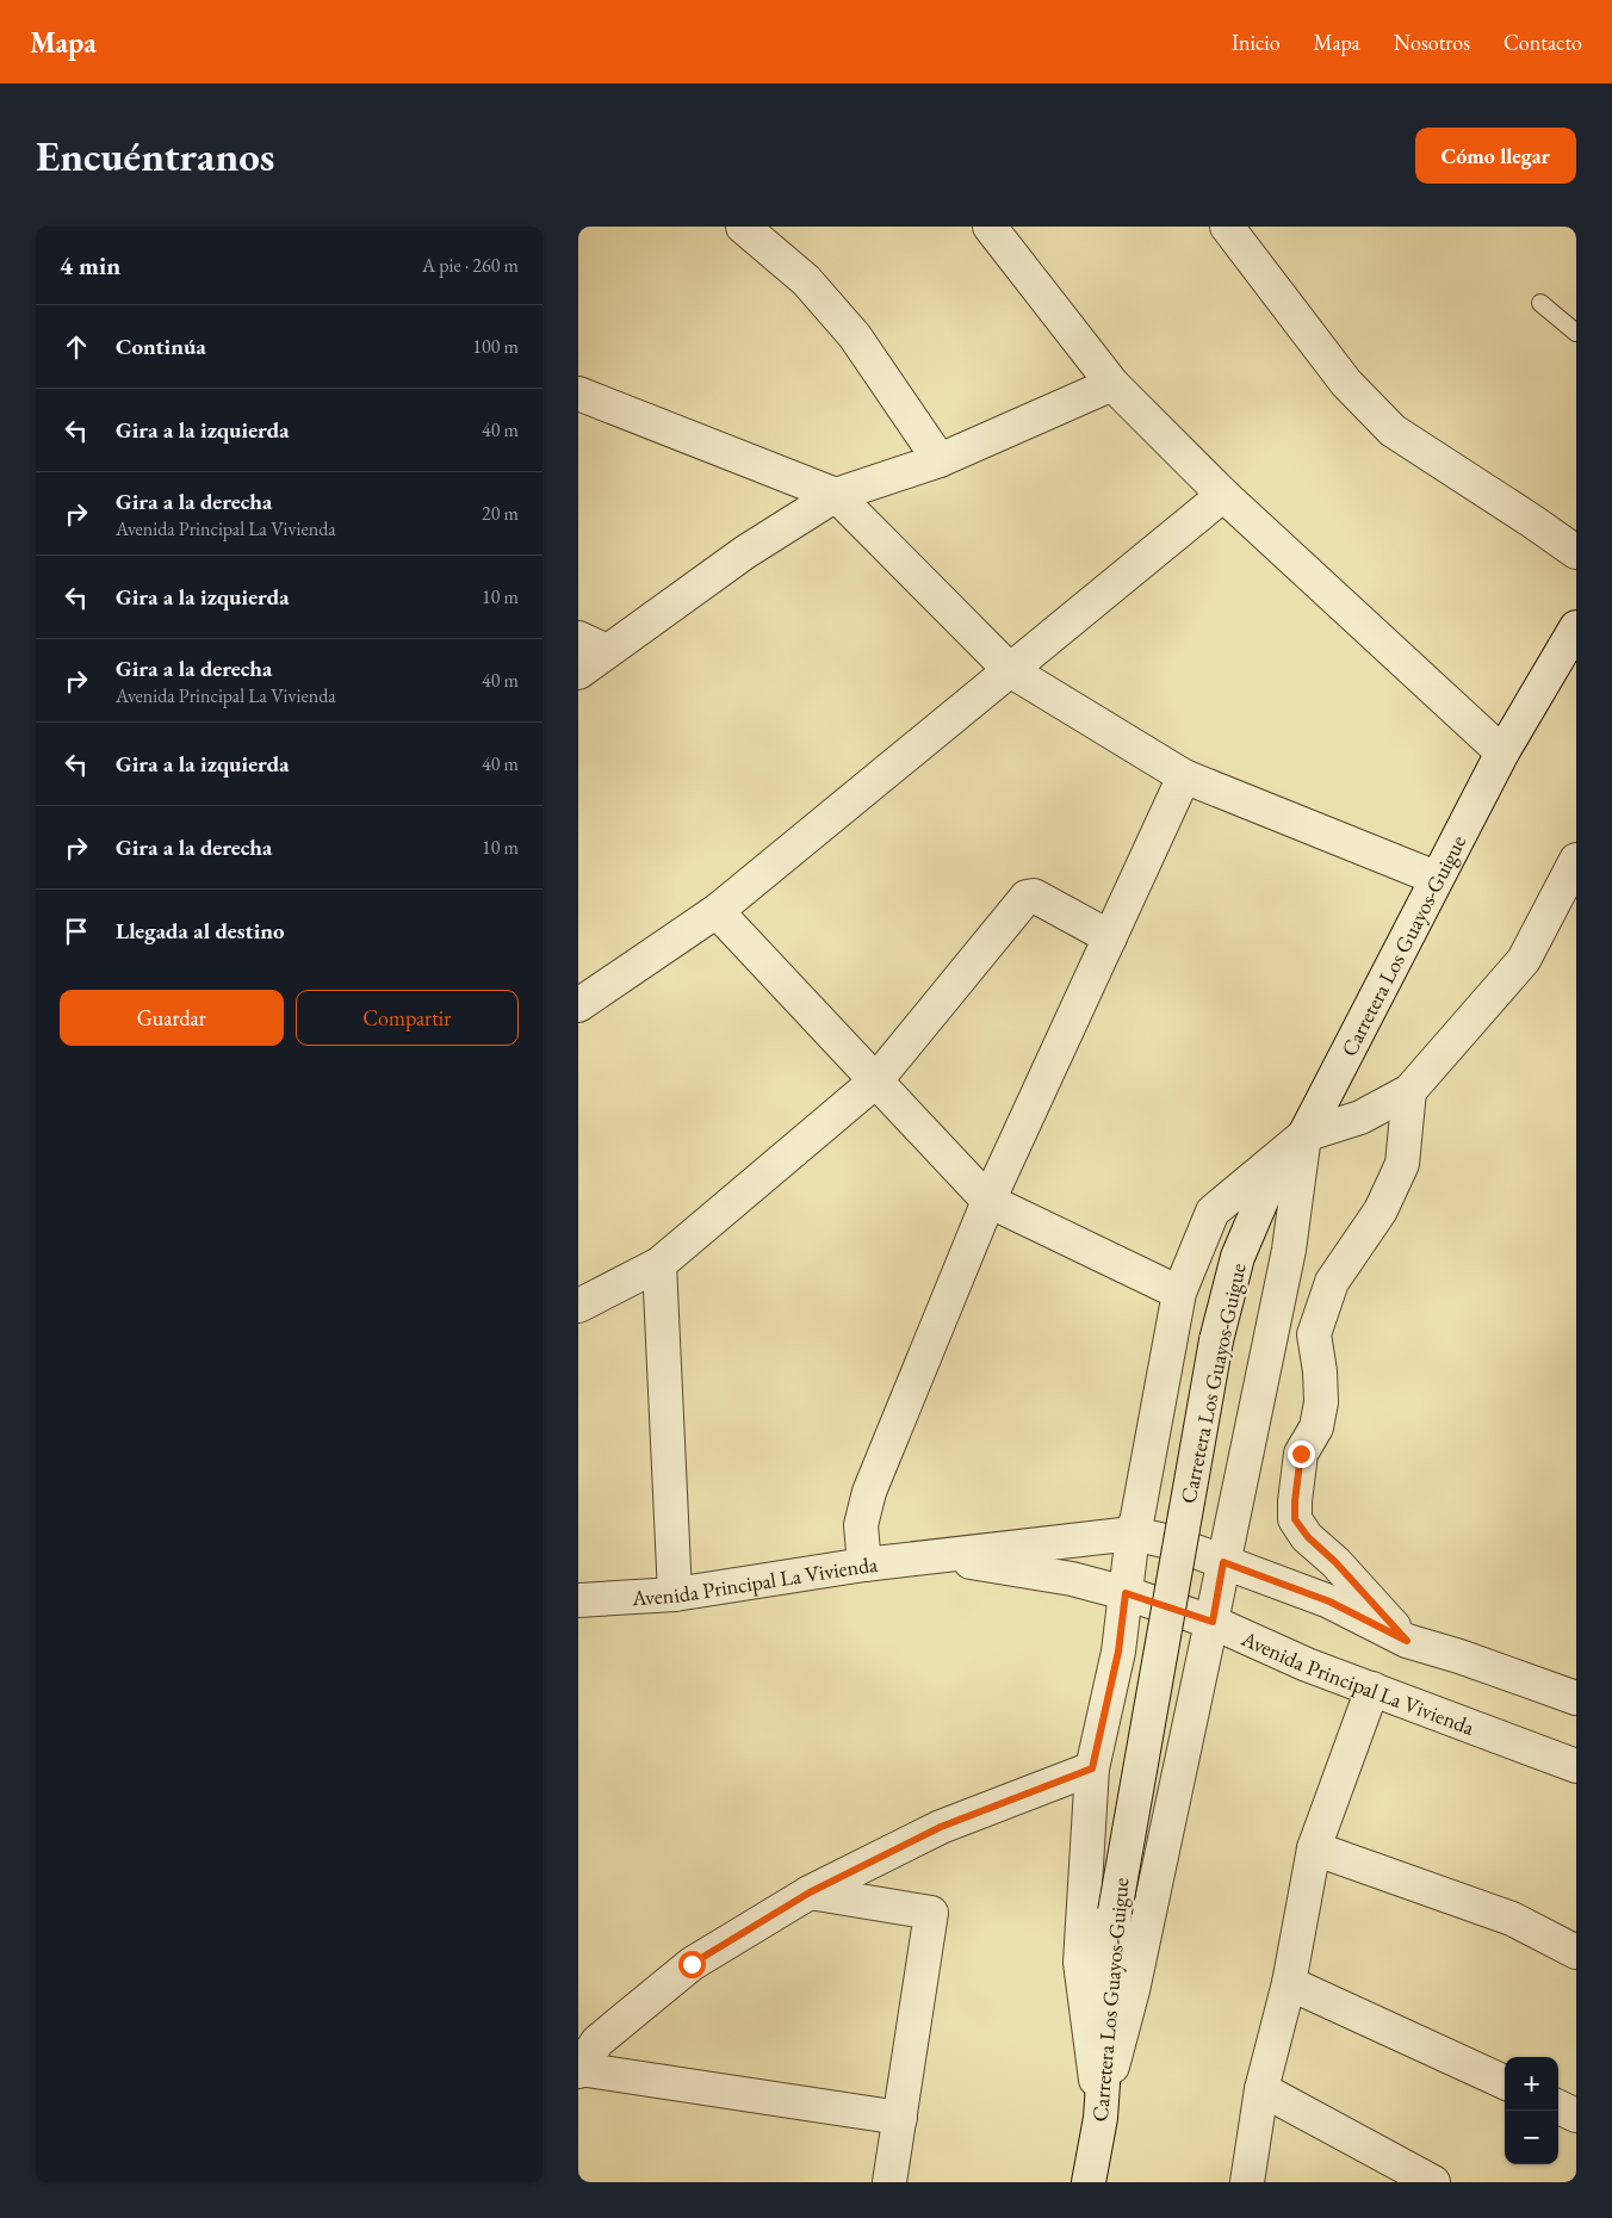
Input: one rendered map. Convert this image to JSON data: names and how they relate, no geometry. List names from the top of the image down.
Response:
{
  "streets": {
    "street": ["Carretera Los Guayos-Guigue", "Avenida Principal La Vivienda"]
  },
  "page": {
    "header": "Mapa",
    "nav": [
      "Inicio",
      "Mapa",
      "Nosotros",
      "Contacto"
    ],
    "buttons": [
      "Cómo llegar",
      ["Guardar", "Compartir"]
    ],
    "title": "Encuéntranos",
    "heading": ["4 min", "A pie · 260 m"],
    "list": [
      ["Continúa", "100 m"],
      ["Gira a la izquierda", "40 m"],
      ["Gira a la derecha", "Avenida Principal La Vivienda", "20 m"],
      ["Gira a la izquierda", "10 m"],
      ["Gira a la derecha", "Avenida Principal La Vivienda", "40 m"],
      ["Gira a la izquierda", "40 m"],
      ["Gira a la derecha", "10 m"],
      "Llegada al destino"
    ],
    "map_buttons": ["+", "−"]
  }
}
